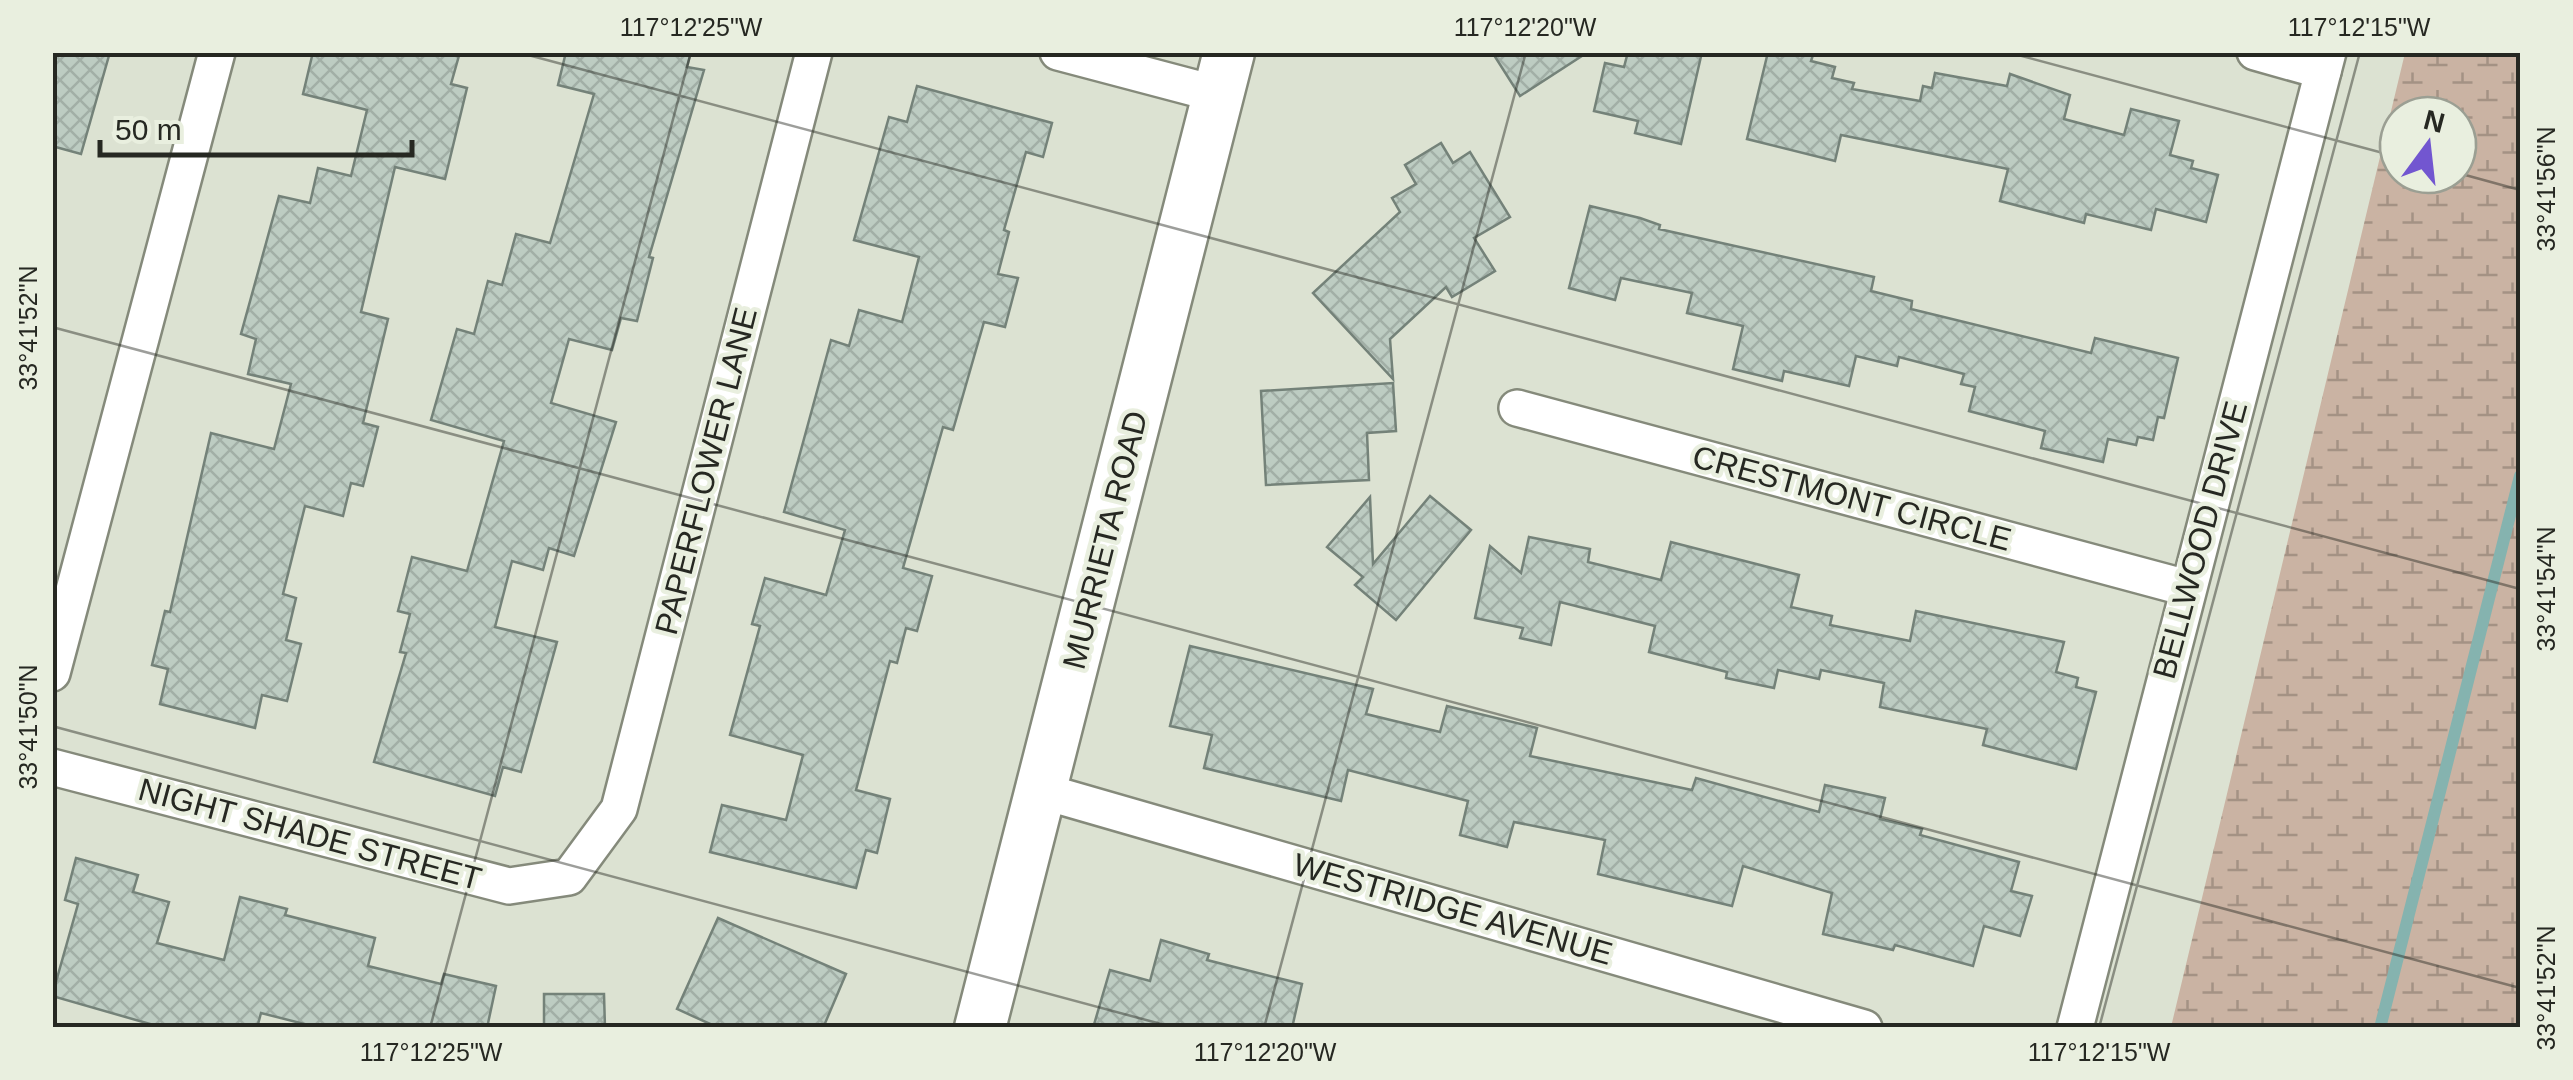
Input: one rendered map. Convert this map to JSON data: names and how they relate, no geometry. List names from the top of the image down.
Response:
{
  "streets": {
    "main road": ["MURRIETA ROAD"],
    "street": [
      "PAPERFLOWER LANE",
      "CRESTMONT CIRCLE",
      "BELLWOOD DRIVE",
      "NIGHT SHADE STREET",
      "WESTRIDGE AVENUE"
    ]
  },
  "crossings": [
    ["PAPERFLOWER LANE", "NIGHT SHADE STREET"],
    ["CRESTMONT CIRCLE", "BELLWOOD DRIVE"],
    ["MURRIETA ROAD", "WESTRIDGE AVENUE"]
  ],
  "scale_bar": "50 m",
  "north": "top",
  "coordinates": [
    "117°12'25\"W",
    "117°12'20\"W",
    "117°12'15\"W",
    "33°41'56\"N",
    "33°41'52\"N",
    "33°41'54\"N",
    "33°41'50\"N"
  ]
}
